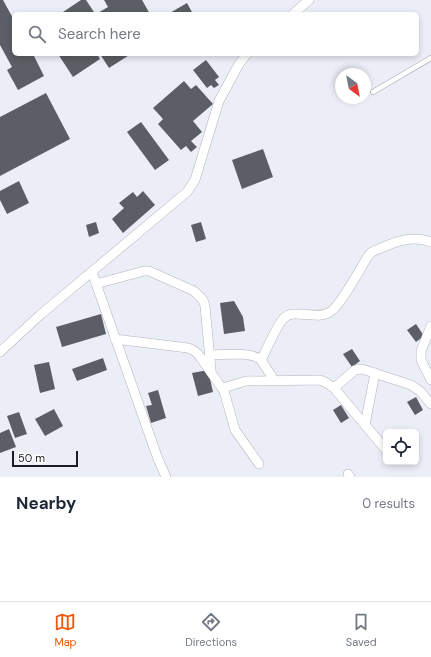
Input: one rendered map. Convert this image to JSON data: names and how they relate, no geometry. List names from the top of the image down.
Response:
{
  "scale_bar": "50 m",
  "north": "bottom right",
  "page": {
    "search": "Search here",
    "scale": "50 m",
    "heading": ["Nearby", "0 results"],
    "nav": ["Map", "Directions", "Saved"]
  }
}
